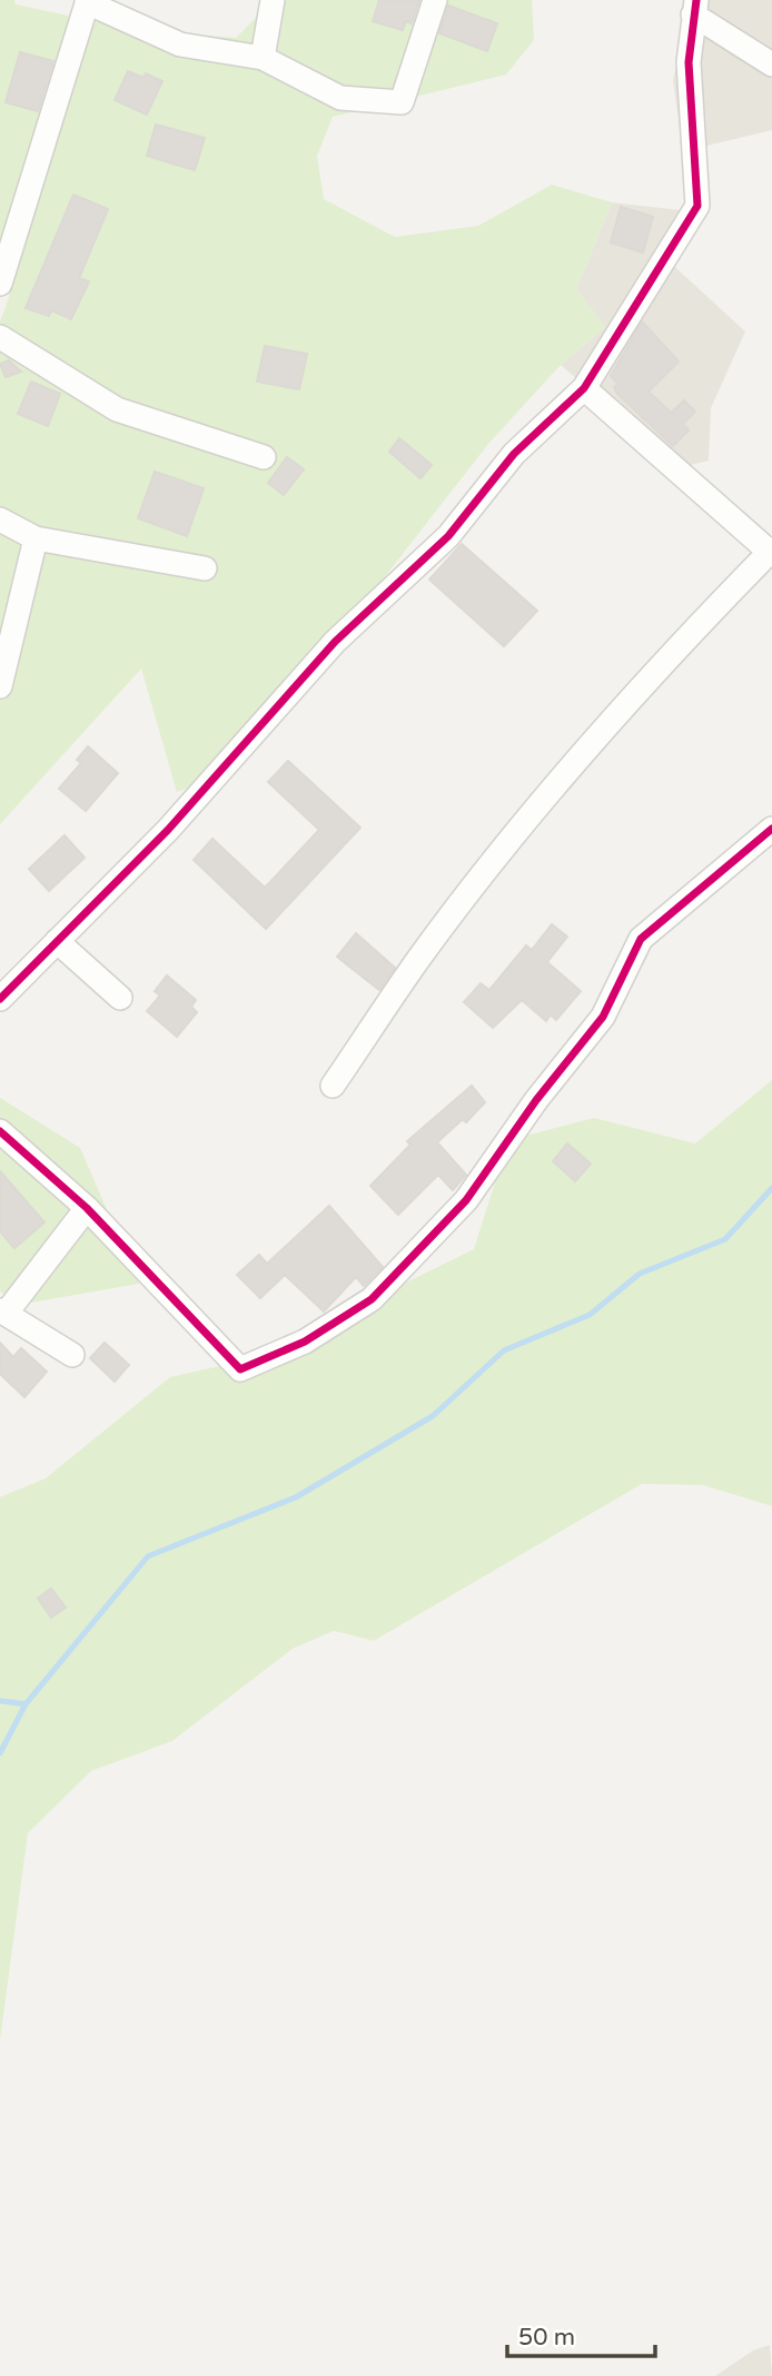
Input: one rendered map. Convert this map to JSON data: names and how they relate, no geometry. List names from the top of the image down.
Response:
{
  "scale_bar": "50 m"
}
